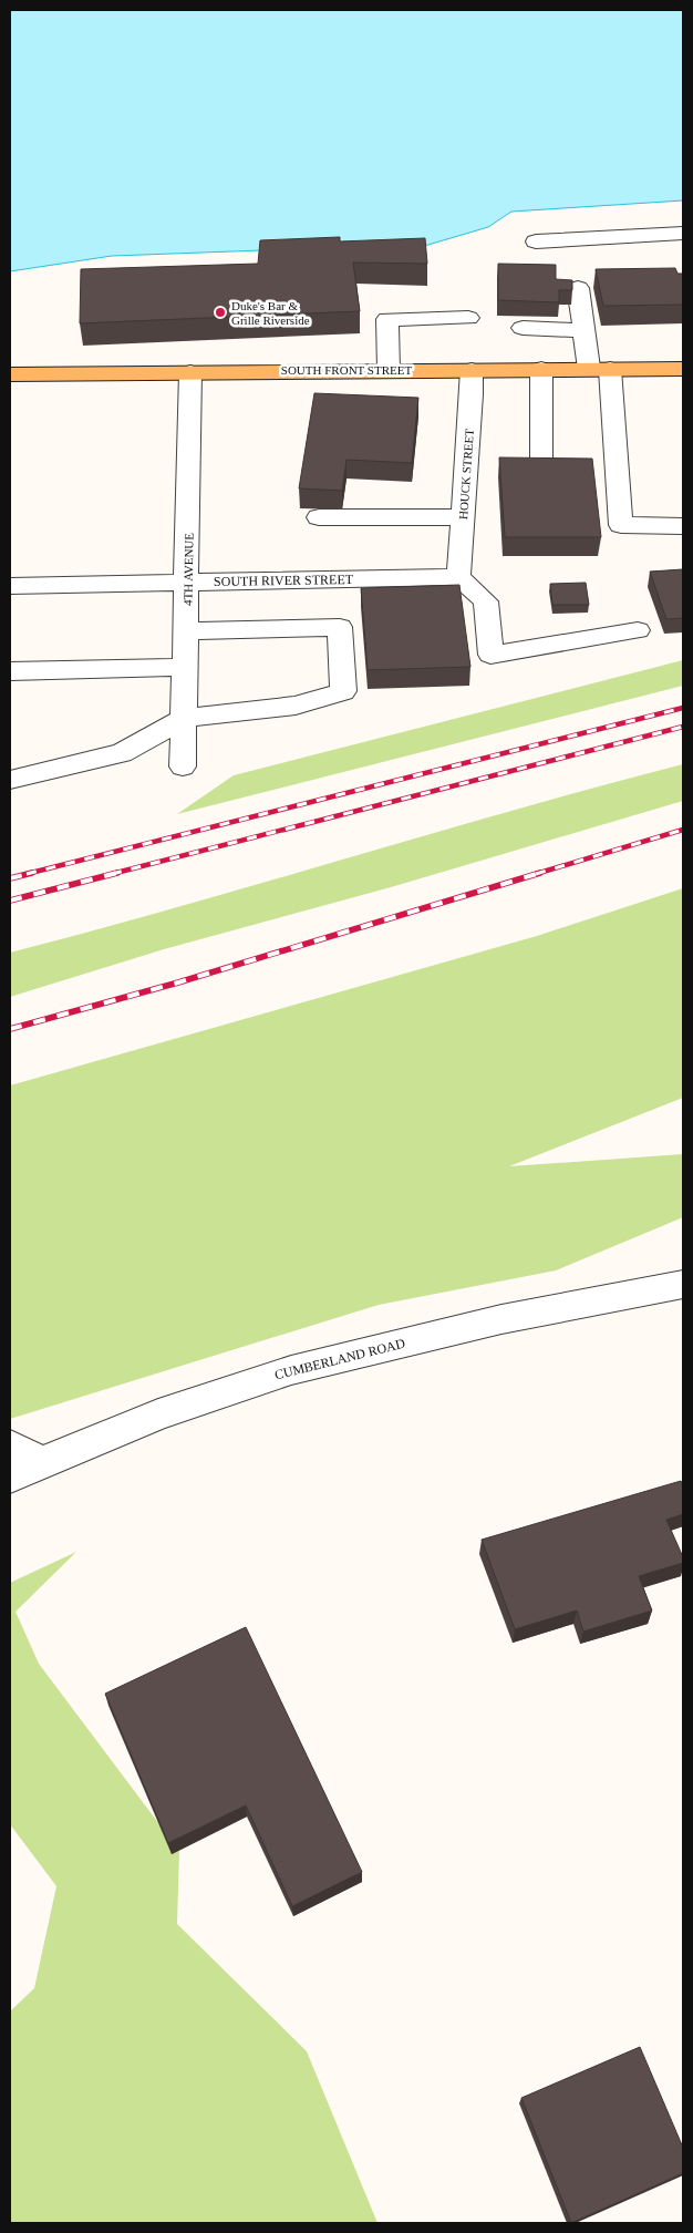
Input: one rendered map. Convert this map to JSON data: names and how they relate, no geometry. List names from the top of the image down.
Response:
{
  "streets": {
    "main road": ["SOUTH FRONT STREET"],
    "street": [
      "HOUCK STREET",
      "4TH AVENUE",
      "SOUTH RIVER STREET",
      "CUMBERLAND ROAD"
    ]
  },
  "crossings": [
    ["SOUTH FRONT STREET", "HOUCK STREET"],
    ["SOUTH FRONT STREET", "4TH AVENUE"],
    ["HOUCK STREET", "SOUTH RIVER STREET"],
    ["4TH AVENUE", "SOUTH RIVER STREET"]
  ],
  "places": ["Duke's Bar & Grille Riverside"]
}
